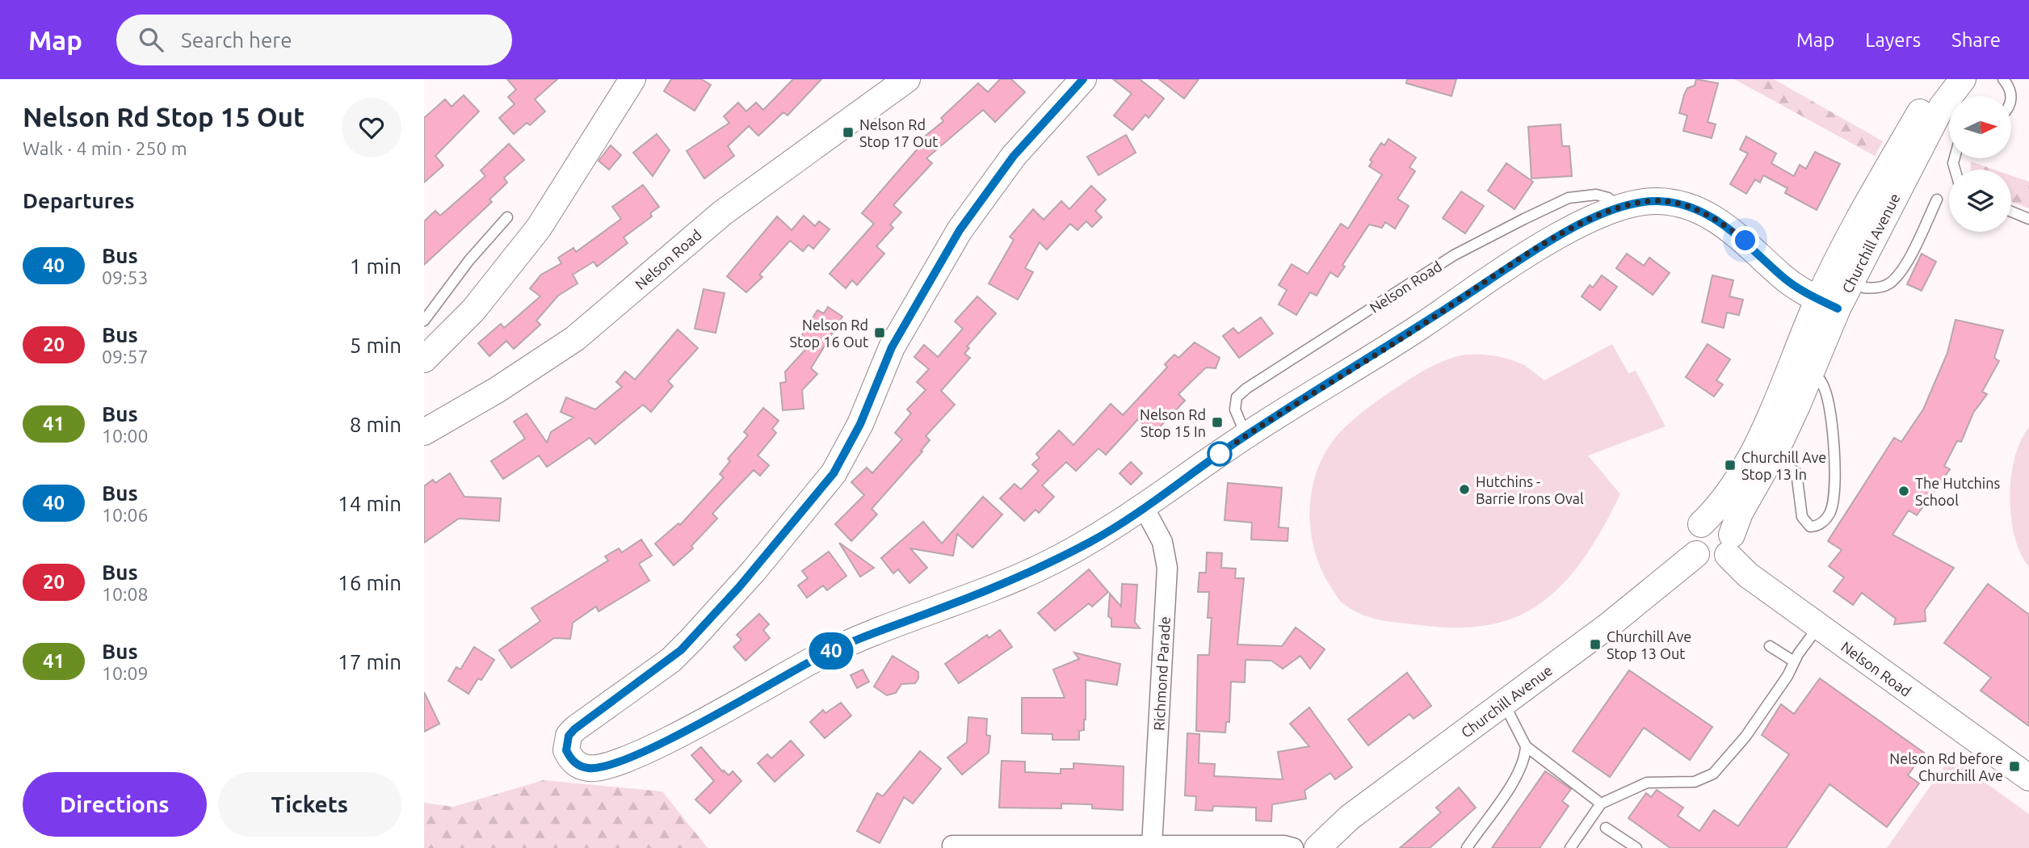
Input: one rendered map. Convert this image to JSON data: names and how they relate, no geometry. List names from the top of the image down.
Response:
{
  "streets": {
    "street": ["Churchill Avenue", "Nelson Road", "Richmond Parade"]
  },
  "crossings": [
    ["Churchill Avenue", "Nelson Road"]
  ],
  "places": {
    "transit": [
      "Nelson Rd Stop 17 Out",
      "Nelson Rd Stop 16 Out",
      "Nelson Rd Stop 15 In",
      "Churchill Ave Stop 13 In",
      "Churchill Ave Stop 13 Out",
      "Nelson Rd before Churchill Ave"
    ],
    "other": ["Hutchins - Barrie Irons Oval", "The Hutchins School"]
  },
  "lines": ["bus line 40"],
  "north": "right",
  "page": {
    "header": "Map",
    "search": "Search here",
    "nav": ["Map", "Layers", "Share"],
    "heading": [
      ["Nelson Rd Stop 15 Out", "Walk · 4 min · 250 m"],
      "Departures"
    ],
    "on_map": "40",
    "list": [
      {
        "mark": "40",
        "name": "Bus",
        "note": "09:53",
        "value": "1 min"
      },
      {
        "mark": "20",
        "name": "Bus",
        "note": "09:57",
        "value": "5 min"
      },
      {
        "mark": "41",
        "name": "Bus",
        "note": "10:00",
        "value": "8 min"
      },
      {
        "mark": "40",
        "name": "Bus",
        "note": "10:06",
        "value": "14 min"
      },
      {
        "mark": "20",
        "name": "Bus",
        "note": "10:08",
        "value": "16 min"
      },
      {
        "mark": "41",
        "name": "Bus",
        "note": "10:09",
        "value": "17 min"
      }
    ],
    "buttons": ["Directions", "Tickets"]
  }
}
